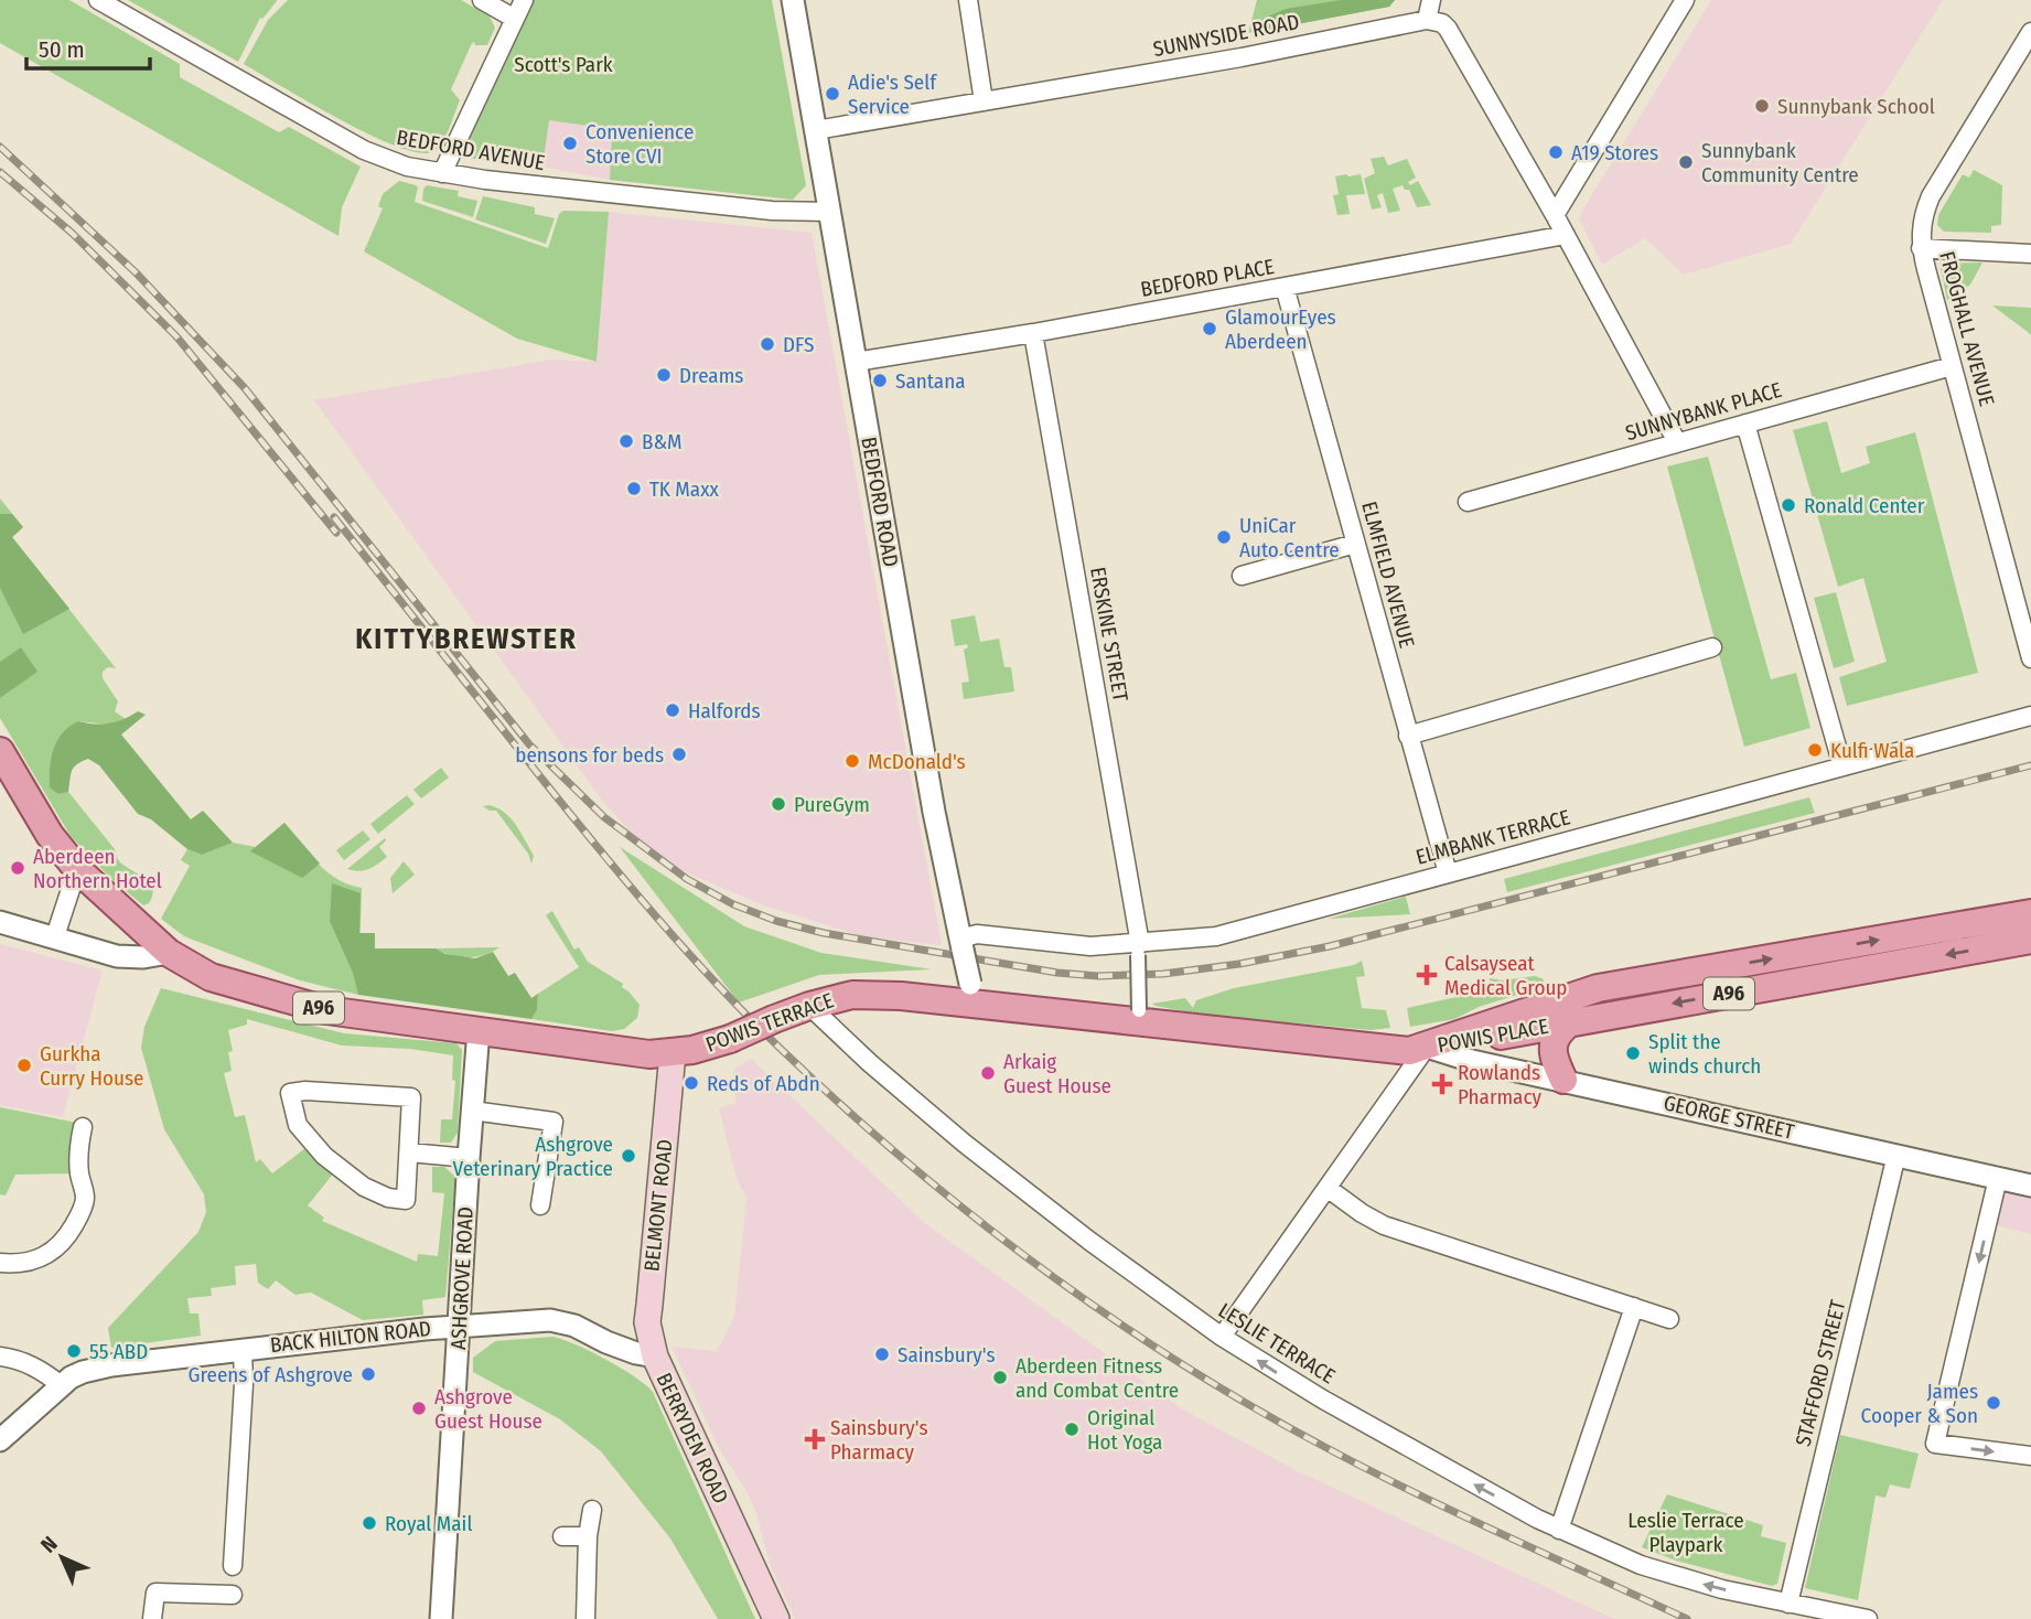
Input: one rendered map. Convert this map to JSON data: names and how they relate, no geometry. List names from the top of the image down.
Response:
{
  "streets": {
    "main road": [
      "A96",
      "POWIS TERRACE",
      "POWIS PLACE",
      "BELMONT ROAD",
      "BERRYDEN ROAD"
    ],
    "street": [
      "SUNNYSIDE ROAD",
      "BEDFORD AVENUE",
      "BEDFORD PLACE",
      "FROGHALL AVENUE",
      "SUNNYBANK PLACE",
      "BEDFORD ROAD",
      "ELMFIELD AVENUE",
      "ERSKINE STREET",
      "ELMBANK TERRACE",
      "GEORGE STREET",
      "ASHGROVE ROAD",
      "BACK HILTON ROAD",
      "LESLIE TERRACE",
      "STAFFORD STREET"
    ]
  },
  "crossings": [
    ["SUNNYSIDE ROAD", "BEDFORD ROAD"],
    ["BEDFORD AVENUE", "BEDFORD ROAD"],
    ["BEDFORD PLACE", "BEDFORD ROAD"],
    ["BEDFORD PLACE", "ELMFIELD AVENUE"],
    ["BEDFORD PLACE", "ERSKINE STREET"],
    ["FROGHALL AVENUE", "SUNNYBANK PLACE"],
    ["BEDFORD ROAD", "ELMBANK TERRACE"],
    ["BEDFORD ROAD", "POWIS TERRACE"],
    ["ELMFIELD AVENUE", "ELMBANK TERRACE"],
    ["ERSKINE STREET", "ELMBANK TERRACE"],
    ["A96", "POWIS TERRACE"],
    ["POWIS TERRACE", "POWIS PLACE"],
    ["POWIS TERRACE", "GEORGE STREET"],
    ["POWIS TERRACE", "BELMONT ROAD"],
    ["POWIS TERRACE", "ASHGROVE ROAD"],
    ["POWIS TERRACE", "LESLIE TERRACE"],
    ["POWIS PLACE", "GEORGE STREET"],
    ["GEORGE STREET", "STAFFORD STREET"],
    ["BELMONT ROAD", "BERRYDEN ROAD"],
    ["ASHGROVE ROAD", "BACK HILTON ROAD"],
    ["ASHGROVE ROAD", "BERRYDEN ROAD"],
    ["BACK HILTON ROAD", "BERRYDEN ROAD"],
    ["LESLIE TERRACE", "STAFFORD STREET"]
  ],
  "one_way": ["LESLIE TERRACE"],
  "districts": ["KITTYBREWSTER"],
  "parks": ["Scott's Park", "Leslie Terrace Playpark"],
  "places": {
    "other": [
      "Adie's Self Service",
      "Sunnybank School",
      "Convenience Store CVI",
      "A19 Stores",
      "Sunnybank Community Centre",
      "GlamourEyes Aberdeen",
      "DFS",
      "Dreams",
      "Santana",
      "B&M",
      "TK Maxx",
      "Ronald Center",
      "UniCar Auto Centre",
      "Halfords",
      "Kulfi Wala",
      "bensons for beds",
      "McDonald's",
      "PureGym",
      "Aberdeen Northern Hotel",
      "Split the winds church",
      "Gurkha Curry House",
      "Arkaig Guest House",
      "Reds of Abdn",
      "Ashgrove Veterinary Practice",
      "55 ABD",
      "Sainsbury's",
      "Greens of Ashgrove",
      "Aberdeen Fitness and Combat Centre",
      "James Cooper & Son",
      "Ashgrove Guest House",
      "Original Hot Yoga",
      "Royal Mail"
    ],
    "health": ["Calsayseat Medical Group", "Rowlands Pharmacy", "Sainsbury's Pharmacy"]
  },
  "scale_bar": "50 m",
  "north": "top left"
}
